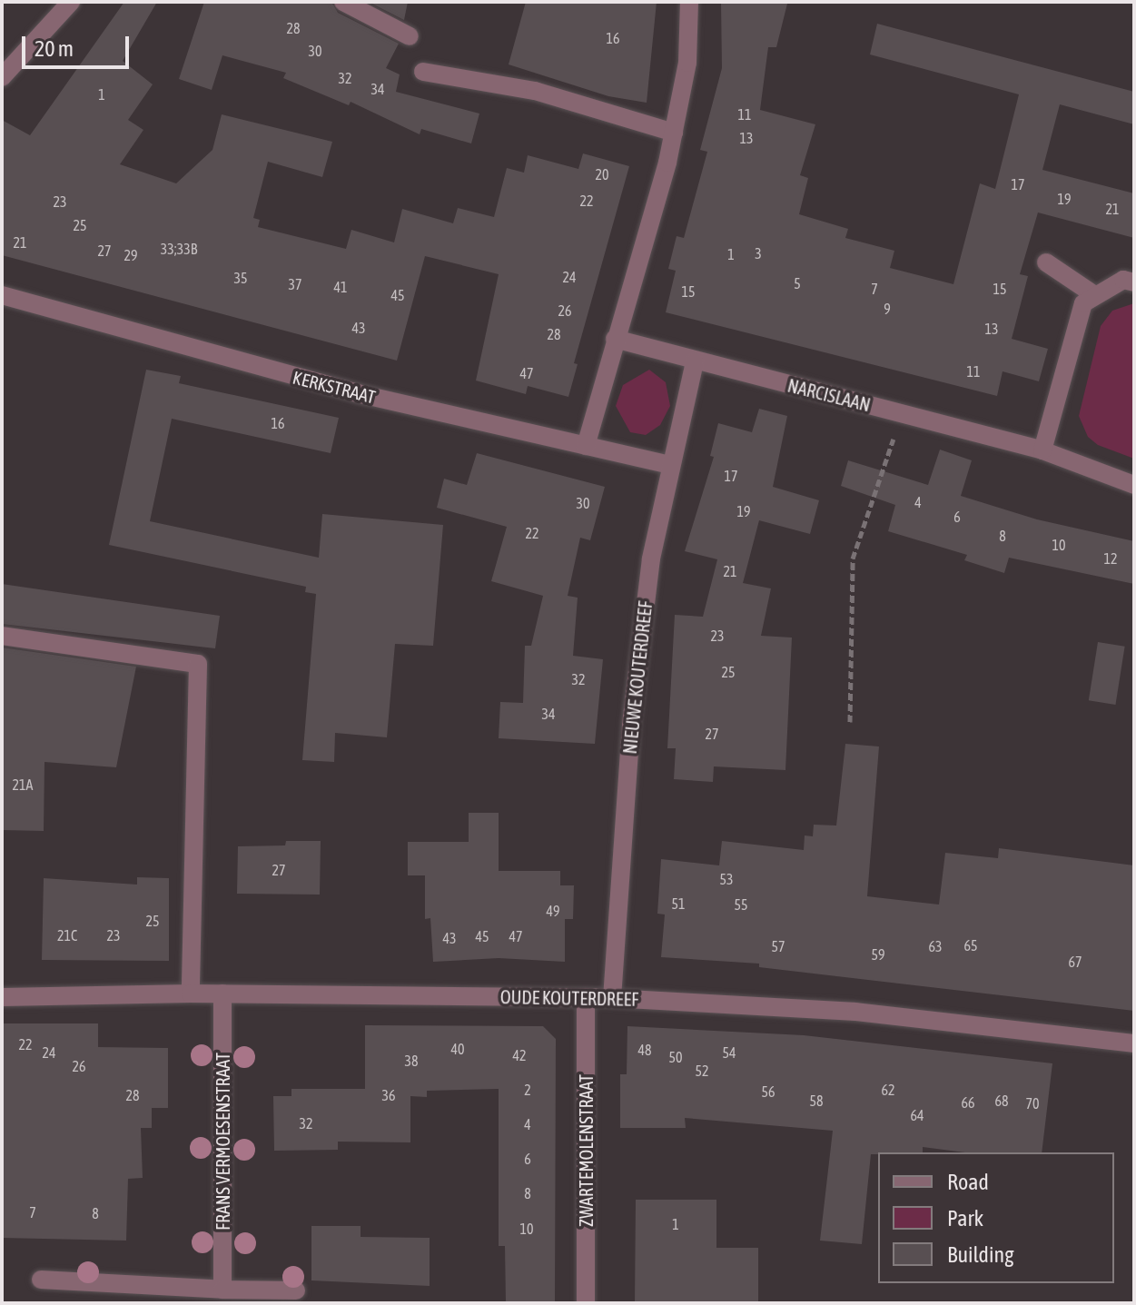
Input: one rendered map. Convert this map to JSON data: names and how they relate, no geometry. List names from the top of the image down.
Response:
{
  "streets": {
    "street": [
      "KERKSTRAAT",
      "NARCISLAAN",
      "NIEUWE KOUTERDREEF",
      "OUDE KOUTERDREEF",
      "FRANS VERMOESENSTRAAT",
      "ZWARTEMOLENSTRAAT"
    ]
  },
  "crossings": [
    ["KERKSTRAAT", "NIEUWE KOUTERDREEF"],
    ["NARCISLAAN", "NIEUWE KOUTERDREEF"],
    ["NIEUWE KOUTERDREEF", "OUDE KOUTERDREEF"],
    ["OUDE KOUTERDREEF", "FRANS VERMOESENSTRAAT"],
    ["OUDE KOUTERDREEF", "ZWARTEMOLENSTRAAT"]
  ],
  "house_numbers": [
    "28",
    "16",
    "30",
    "32",
    "34",
    "1",
    "11",
    "13",
    "20",
    "17",
    "19",
    "22",
    "23",
    "21",
    "25",
    "21",
    "33;33B",
    "27",
    "3",
    "1",
    "29",
    "24",
    "35",
    "5",
    "37",
    "41",
    "7",
    "15",
    "15",
    "45",
    "9",
    "26",
    "43",
    "13",
    "28",
    "11",
    "47",
    "16",
    "17",
    "4",
    "30",
    "19",
    "6",
    "22",
    "8",
    "10",
    "12",
    "21",
    "23",
    "25",
    "32",
    "34",
    "27",
    "21A",
    "27",
    "53",
    "51",
    "55",
    "49",
    "25",
    "21C",
    "23",
    "45",
    "47",
    "43",
    "65",
    "57",
    "63",
    "59",
    "67",
    "22",
    "40",
    "48",
    "24",
    "54",
    "42",
    "50",
    "38",
    "26",
    "52",
    "2",
    "62",
    "56",
    "28",
    "36",
    "58",
    "68",
    "66",
    "70",
    "64",
    "32",
    "4",
    "6",
    "8",
    "7",
    "8",
    "1",
    "10"
  ],
  "legend": ["Road", "Park", "Building"],
  "scale_bar": "20 m"
}
